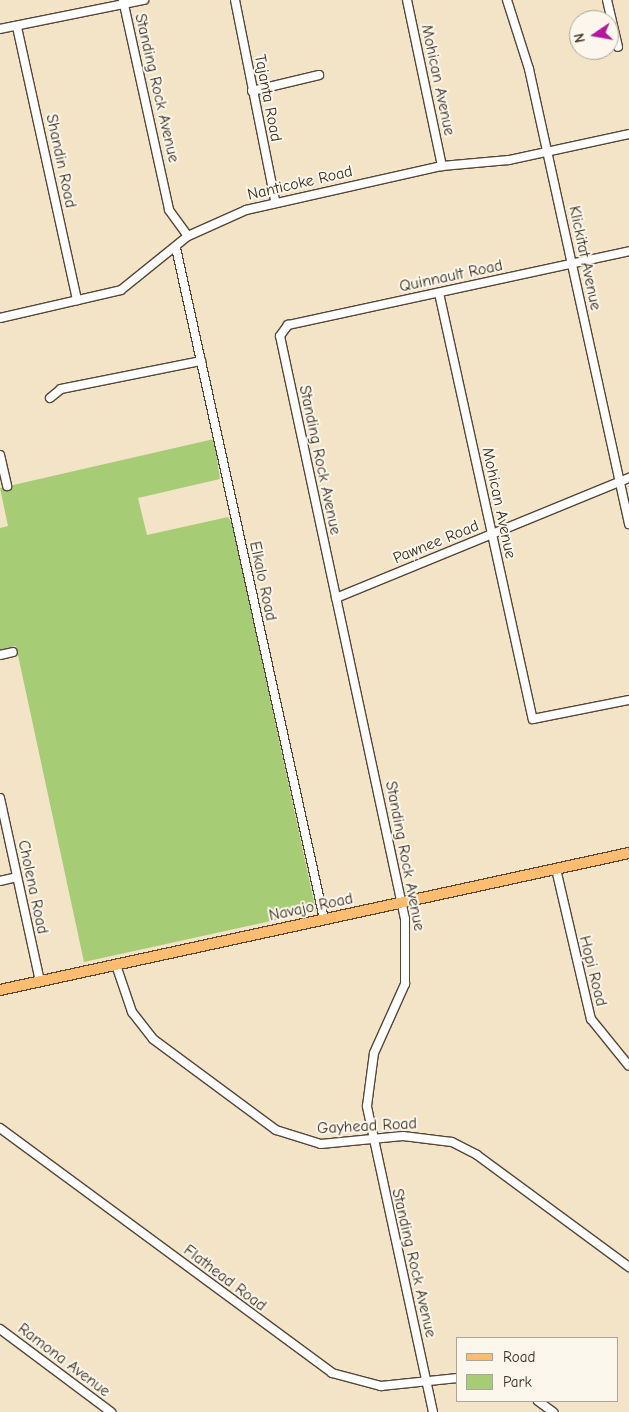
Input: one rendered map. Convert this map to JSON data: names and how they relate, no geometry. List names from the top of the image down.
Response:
{
  "streets": {
    "main road": ["Navajo Road"],
    "street": [
      "Mohican Avenue",
      "Standing Rock Avenue",
      "Tajanta Road",
      "Shandin Road",
      "Nanticoke Road",
      "Klickitat Avenue",
      "Quinnault Road",
      "Pawnee Road",
      "Elkalo Road",
      "Cholena Road",
      "Hopi Road",
      "Gayhead Road",
      "Flathead Road",
      "Ramona Avenue"
    ]
  },
  "crossings": [
    ["Mohican Avenue", "Nanticoke Road"],
    ["Mohican Avenue", "Quinnault Road"],
    ["Mohican Avenue", "Pawnee Road"],
    ["Standing Rock Avenue", "Nanticoke Road"],
    ["Standing Rock Avenue", "Quinnault Road"],
    ["Standing Rock Avenue", "Pawnee Road"],
    ["Standing Rock Avenue", "Navajo Road"],
    ["Standing Rock Avenue", "Gayhead Road"],
    ["Standing Rock Avenue", "Flathead Road"],
    ["Tajanta Road", "Nanticoke Road"],
    ["Shandin Road", "Nanticoke Road"],
    ["Nanticoke Road", "Klickitat Avenue"],
    ["Nanticoke Road", "Elkalo Road"],
    ["Klickitat Avenue", "Quinnault Road"],
    ["Klickitat Avenue", "Pawnee Road"],
    ["Elkalo Road", "Navajo Road"],
    ["Cholena Road", "Navajo Road"],
    ["Navajo Road", "Hopi Road"],
    ["Navajo Road", "Gayhead Road"]
  ],
  "legend": ["Road", "Park"],
  "north": "left"
}
